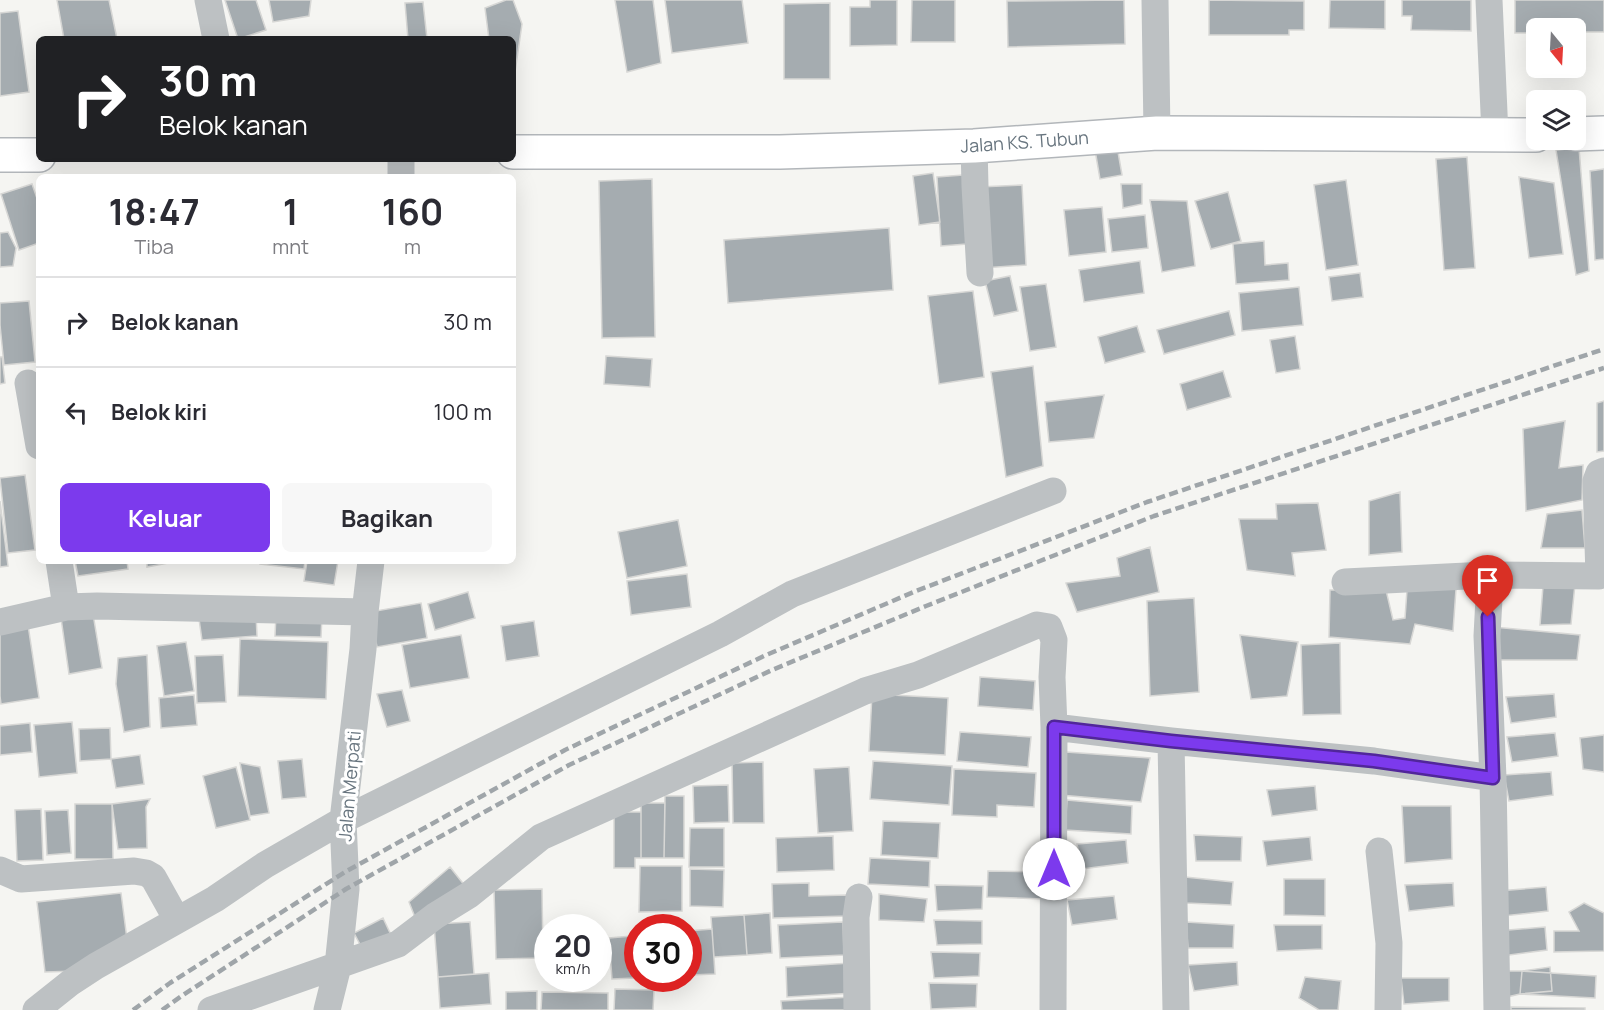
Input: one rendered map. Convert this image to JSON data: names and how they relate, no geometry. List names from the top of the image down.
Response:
{
  "streets": {
    "main road": ["Jalan KS. Tubun"],
    "street": ["Jalan Merpati"]
  },
  "north": "bottom",
  "page": {
    "turn": ["30 m", "Belok kanan"],
    "eta": [
      "18:47",
      "Tiba",
      "1",
      "mnt",
      "160",
      "m"
    ],
    "list": [
      {
        "name": "Belok kanan",
        "value": "30 m"
      },
      {
        "name": "Belok kiri",
        "value": "100 m"
      }
    ],
    "buttons": ["Keluar", "Bagikan"],
    "speed": "20 km/h",
    "limit": "30"
  }
}
